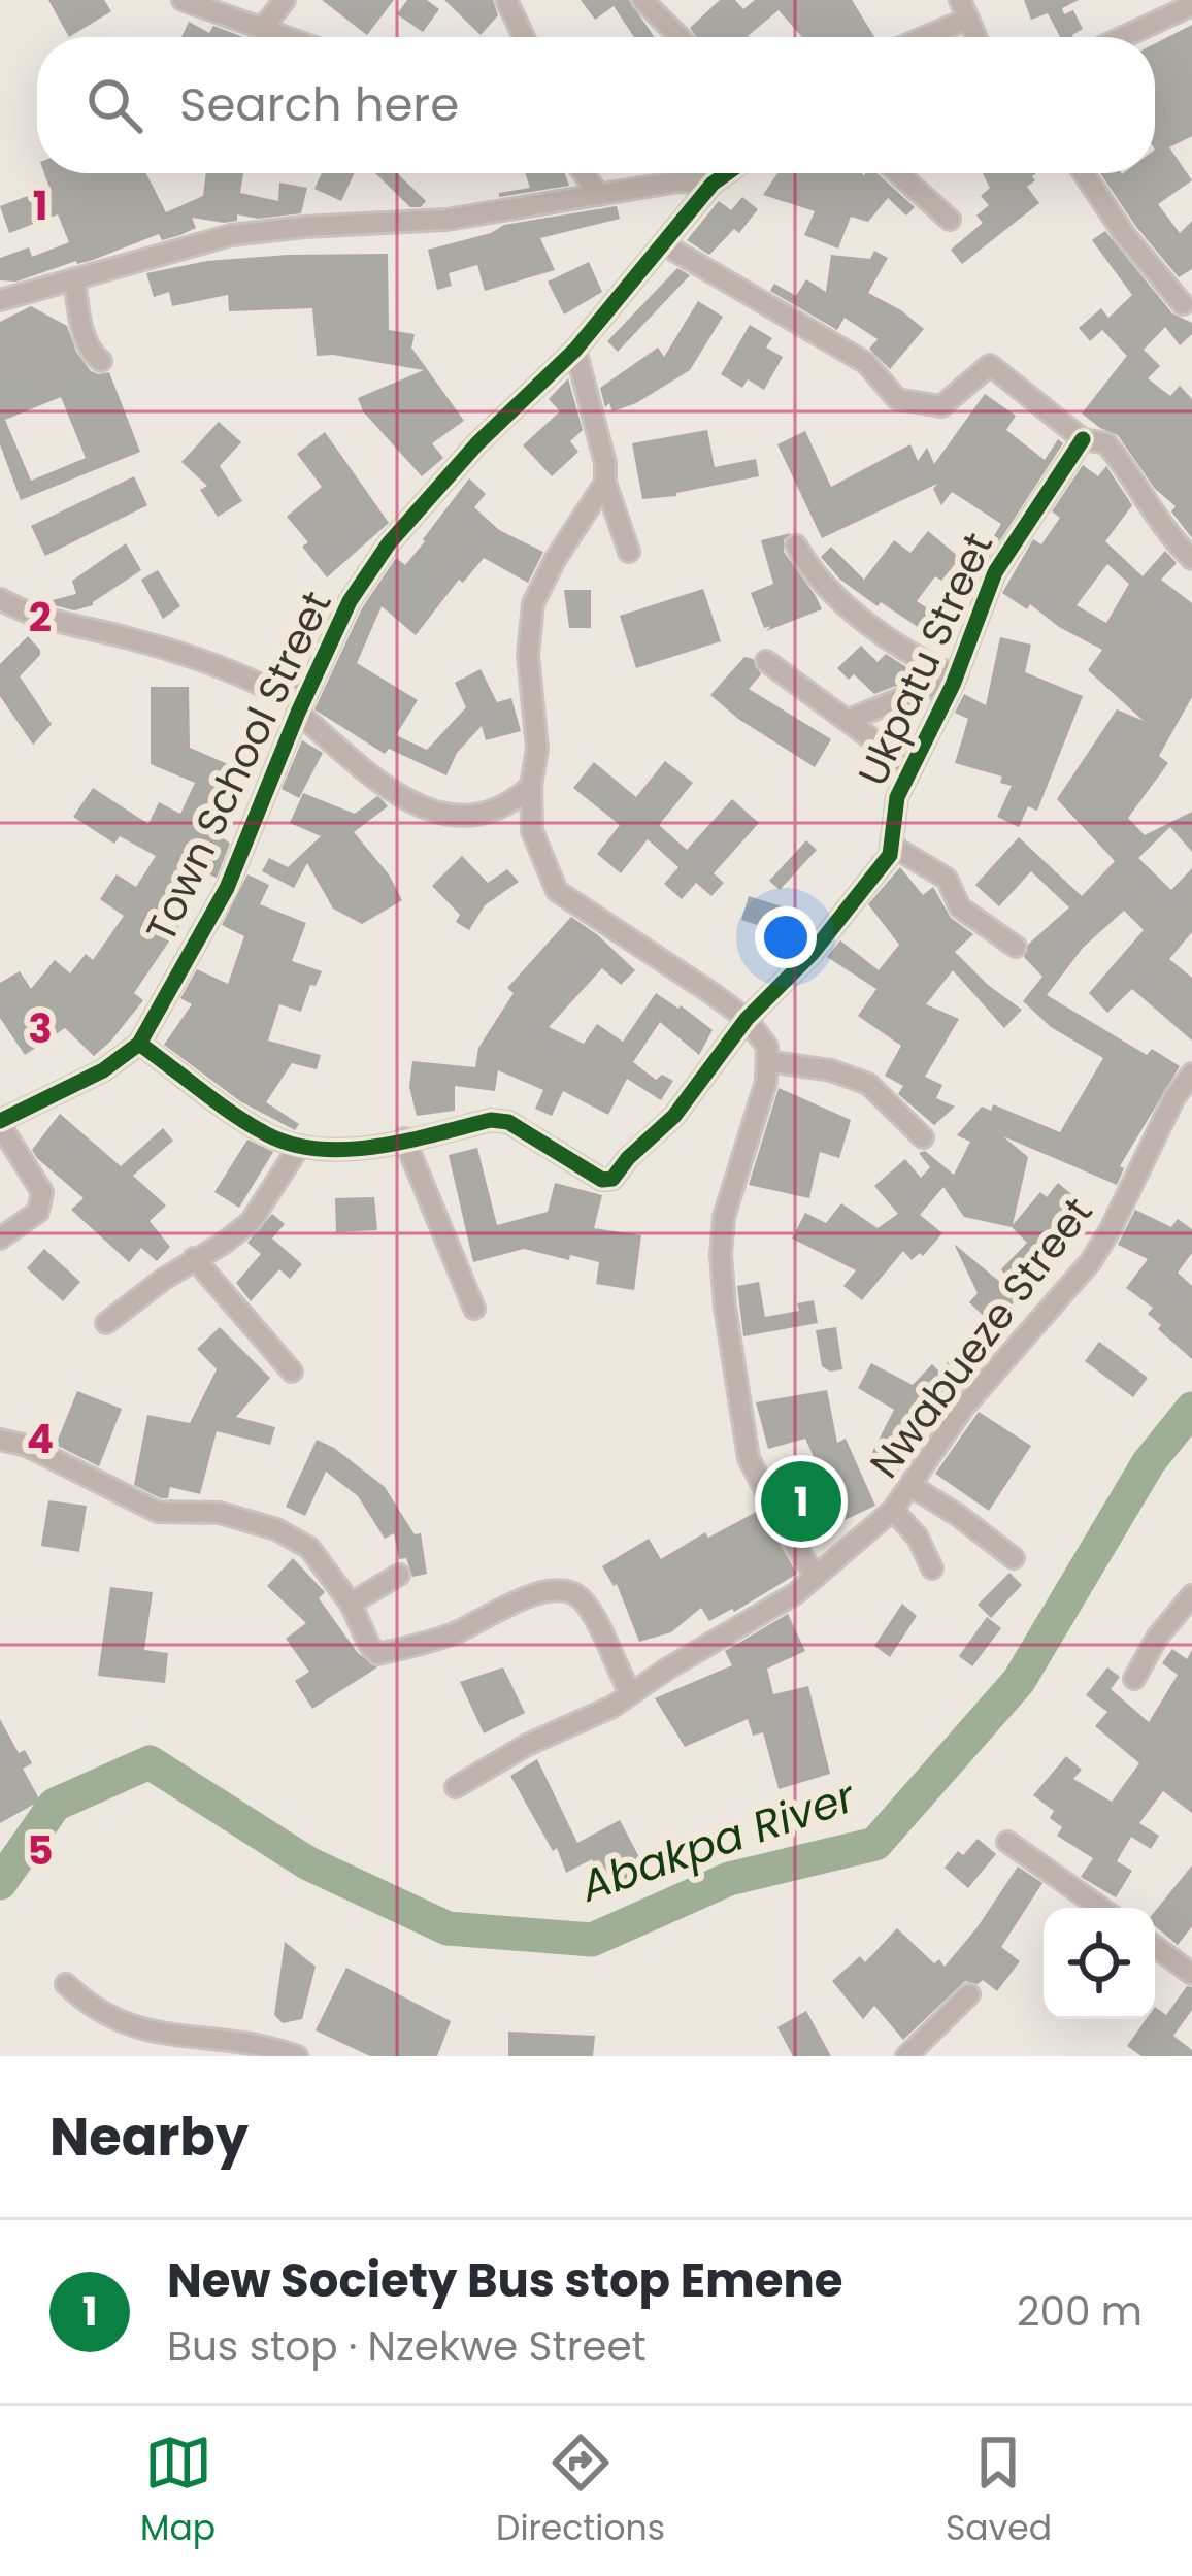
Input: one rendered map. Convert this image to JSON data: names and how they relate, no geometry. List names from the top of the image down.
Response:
{
  "streets": {
    "street": ["Ukpatu Street", "Town School Street", "Nwabueze Street"]
  },
  "water": ["Abakpa River"],
  "page": {
    "search": "Search here",
    "pins": "1",
    "heading": "Nearby",
    "list": [
      {
        "mark": "1",
        "name": "New Society Bus stop Emene",
        "note": "Bus stop · Nzekwe Street",
        "value": "200 m"
      }
    ],
    "nav": ["Map", "Directions", "Saved"]
  },
  "grid": {
    "rows": [
      "1",
      "2",
      "3",
      "4",
      "5"
    ]
  }
}
